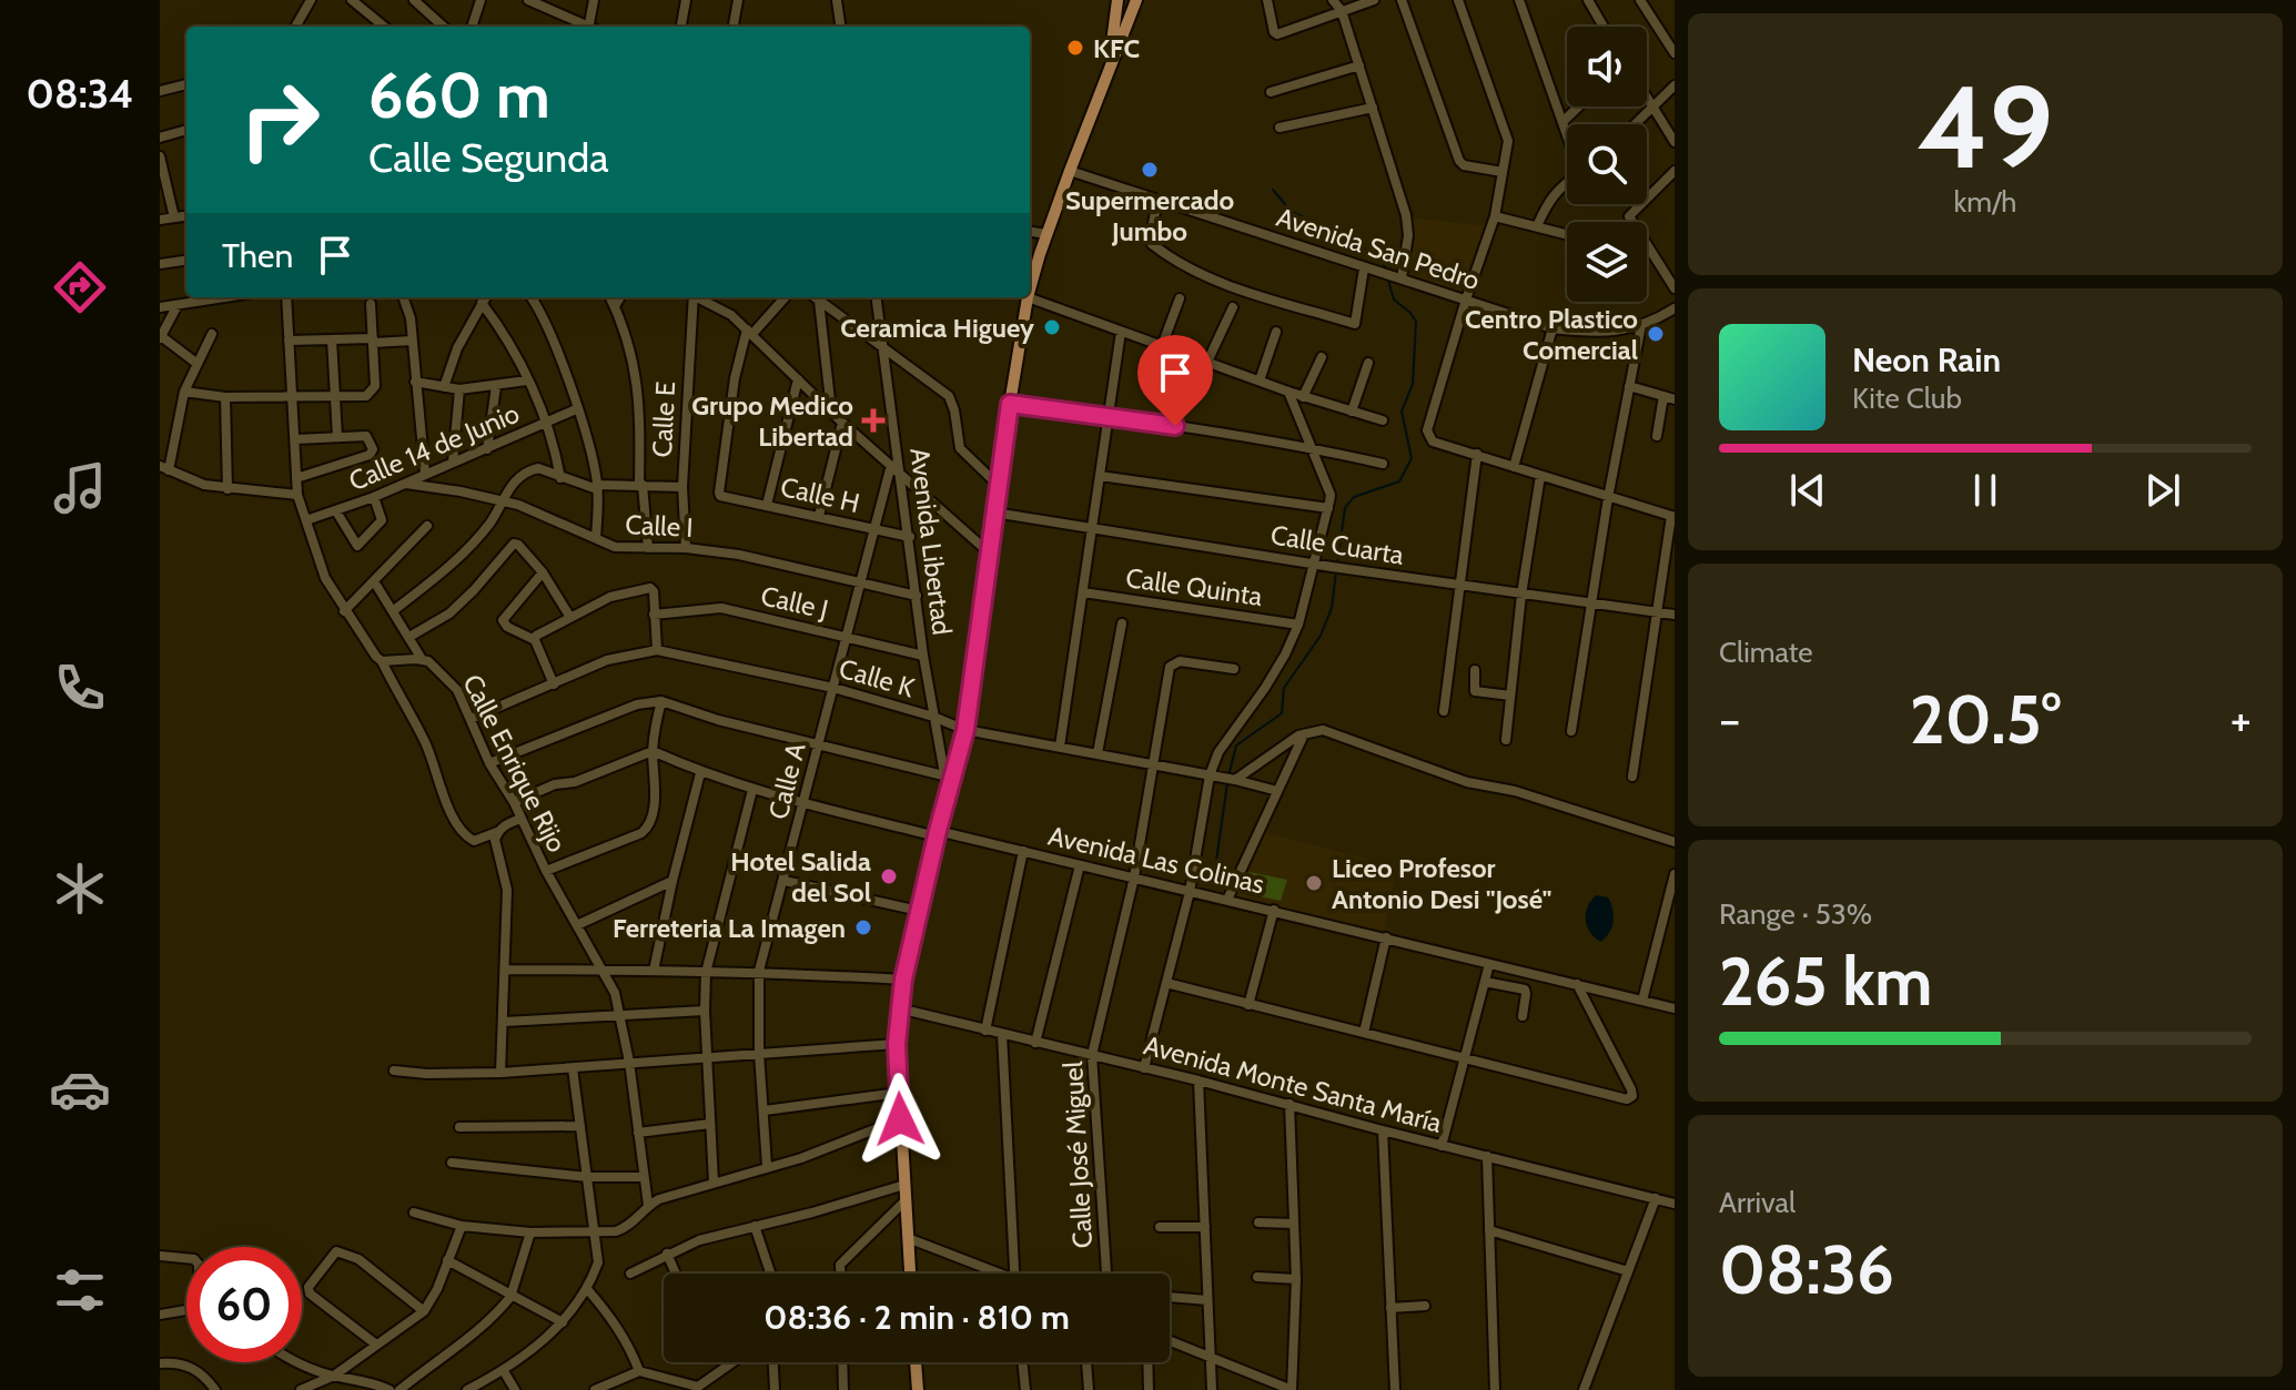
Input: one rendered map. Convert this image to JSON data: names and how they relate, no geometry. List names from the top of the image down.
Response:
{
  "streets": {
    "street": [
      "Avenida San Pedro",
      "Calle E",
      "Calle 14 de Junio",
      "Calle H",
      "Calle I",
      "Avenida Libertad",
      "Calle Cuarta",
      "Calle Quinta",
      "Calle J",
      "Calle K",
      "Calle Enrique Rijo",
      "Calle A",
      "Avenida Las Colinas",
      "Avenida Monte Santa María",
      "Calle José Miguel"
    ]
  },
  "crossings": [
    ["Calle E", "Calle I"],
    ["Calle 14 de Junio", "Calle I"],
    ["Calle H", "Avenida Libertad"],
    ["Calle H", "Calle A"],
    ["Calle I", "Avenida Libertad"],
    ["Calle I", "Calle A"],
    ["Avenida Libertad", "Calle J"],
    ["Avenida Libertad", "Calle K"],
    ["Calle J", "Calle A"],
    ["Calle K", "Calle Enrique Rijo"],
    ["Calle K", "Calle A"],
    ["Calle K", "Calle José Miguel"],
    ["Calle A", "Avenida Las Colinas"],
    ["Avenida Las Colinas", "Calle José Miguel"],
    ["Avenida Monte Santa María", "Calle José Miguel"]
  ],
  "places": {
    "other": [
      "KFC",
      "Supermercado Jumbo",
      "Ceramica Higuey",
      "Centro Plastico Comercial",
      "Hotel Salida del Sol",
      "Liceo Profesor Antonio Desi \"José\"",
      "Ferreteria La Imagen"
    ],
    "health": ["Grupo Medico Libertad"]
  },
  "page": {
    "tabs": "08:34",
    "tile": [
      ["49", "km/h"],
      "Climate",
      ["Range · 53%", "265 km"],
      ["Arrival", "08:36"]
    ],
    "turn": ["660 m", "Calle Segunda"],
    "then": "Then",
    "song": ["Neon Rain", "Kite Club"],
    "heat": ["−", "20.5°", "+"],
    "limit": "60",
    "trip": "08:36 · 2 min · 810 m"
  }
}
